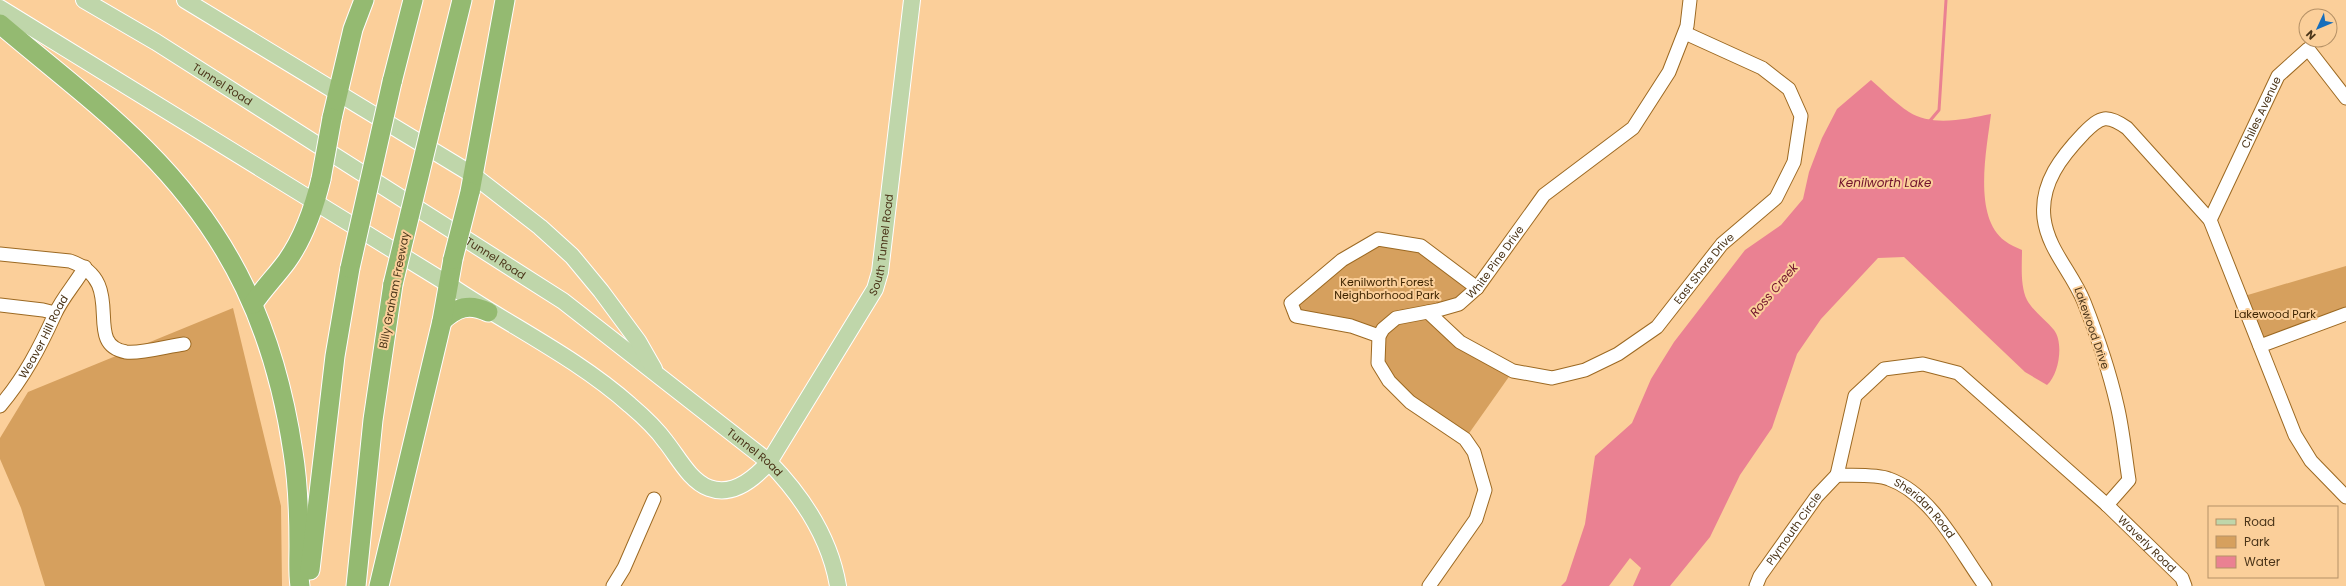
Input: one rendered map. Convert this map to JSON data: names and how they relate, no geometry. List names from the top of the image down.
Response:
{
  "streets": {
    "highway": ["Billy Graham Freeway"],
    "main road": ["Tunnel Road", "South Tunnel Road"],
    "street": [
      "Chiles Avenue",
      "White Pine Drive",
      "East Shore Drive",
      "Lakewood Drive",
      "Weaver Hill Road",
      "Sheridan Road",
      "Plymouth Circle",
      "Waverly Road"
    ]
  },
  "crossings": [
    ["Tunnel Road", "South Tunnel Road"],
    ["Chiles Avenue", "Lakewood Drive"],
    ["White Pine Drive", "East Shore Drive"],
    ["Lakewood Drive", "Waverly Road"],
    ["Sheridan Road", "Plymouth Circle"]
  ],
  "water": ["Kenilworth Lake", "Ross Creek"],
  "parks": ["Kenilworth Forest Neighborhood Park", "Lakewood Park"],
  "legend": ["Road", "Park", "Water"],
  "north": "bottom left"
}
